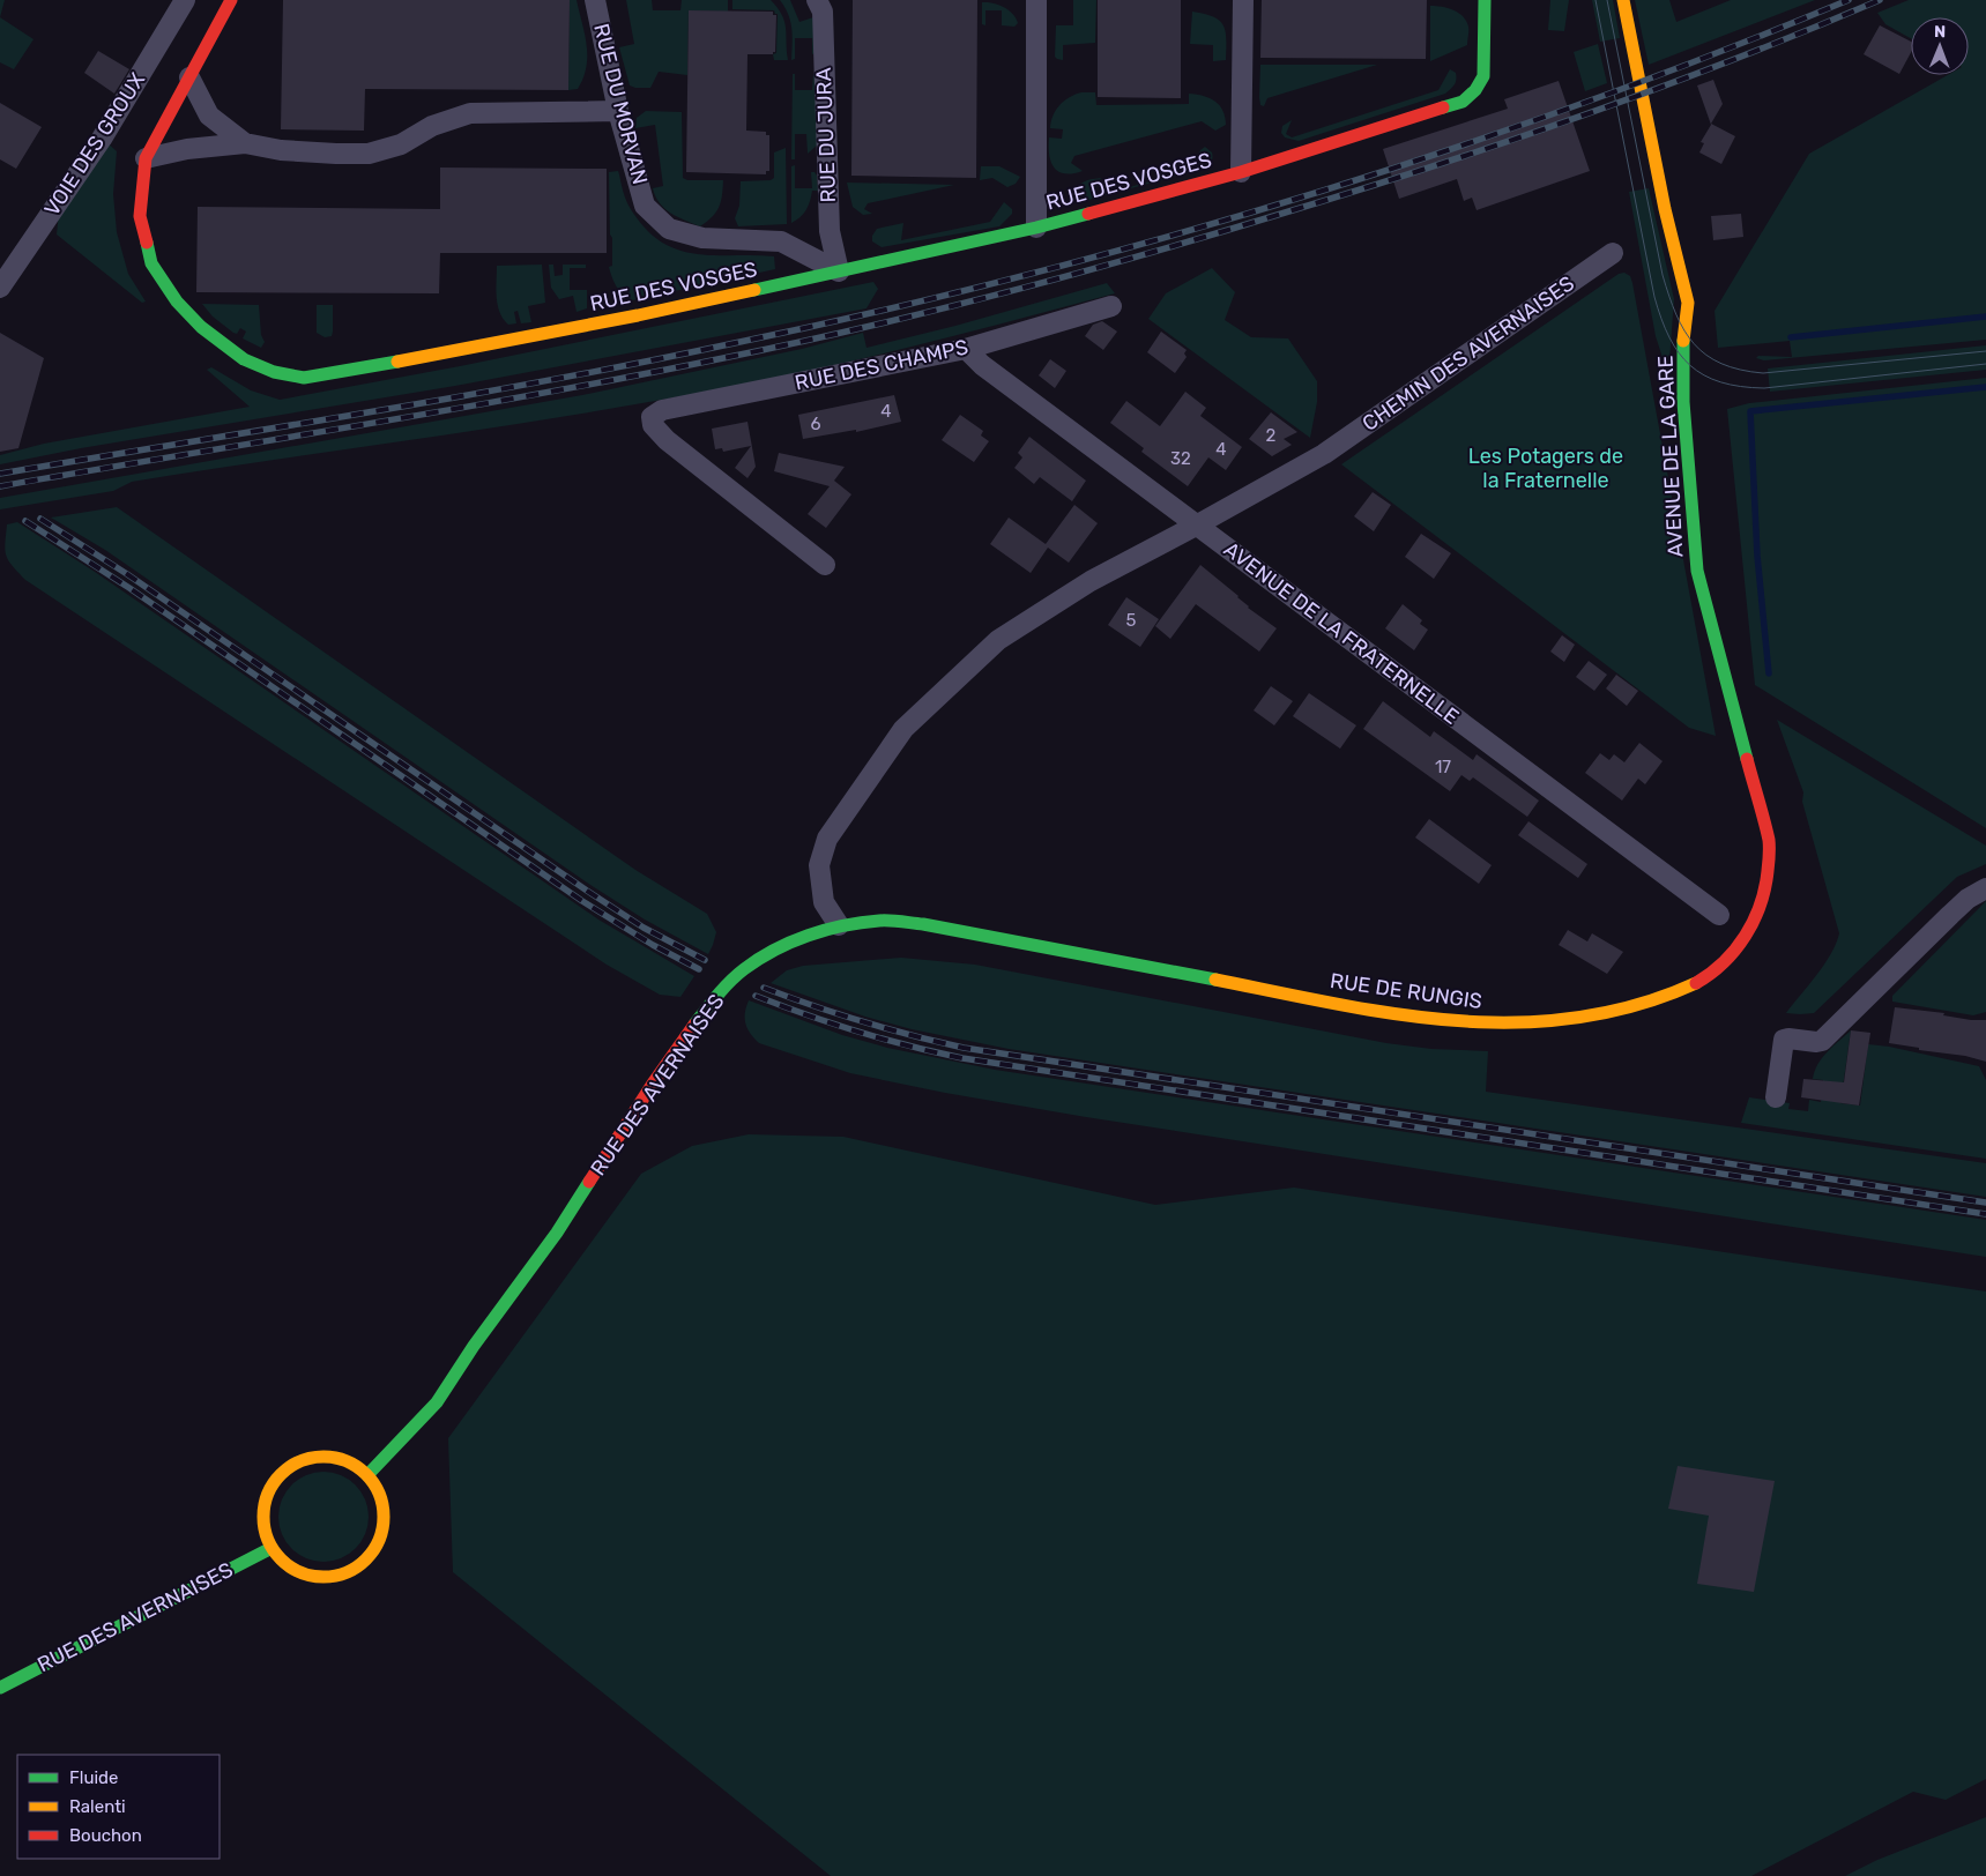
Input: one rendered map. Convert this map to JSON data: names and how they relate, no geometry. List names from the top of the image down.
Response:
{
  "streets": {
    "main road": [
      "RUE DES VOSGES",
      "AVENUE DE LA GARE",
      "RUE DE RUNGIS",
      "RUE DES AVERNAISES"
    ],
    "street": [
      "RUE DU MORVAN",
      "RUE DU JURA",
      "VOIE DES GROUX",
      "CHEMIN DES AVERNAISES",
      "RUE DES CHAMPS",
      "AVENUE DE LA FRATERNELLE"
    ]
  },
  "crossings": [
    ["RUE DU MORVAN", "RUE DU JURA"],
    ["RUE DU MORVAN", "RUE DES VOSGES"],
    ["RUE DU JURA", "RUE DES VOSGES"],
    ["CHEMIN DES AVERNAISES", "AVENUE DE LA FRATERNELLE"],
    ["RUE DES CHAMPS", "AVENUE DE LA FRATERNELLE"],
    ["AVENUE DE LA GARE", "RUE DE RUNGIS"],
    ["RUE DE RUNGIS", "RUE DES AVERNAISES"]
  ],
  "parks": ["Les Potagers de la Fraternelle"],
  "house_numbers": [
    "4",
    "6",
    "2",
    "4",
    "32",
    "5",
    "17"
  ],
  "legend": ["Fluide", "Ralenti", "Bouchon"],
  "north": "top"
}
